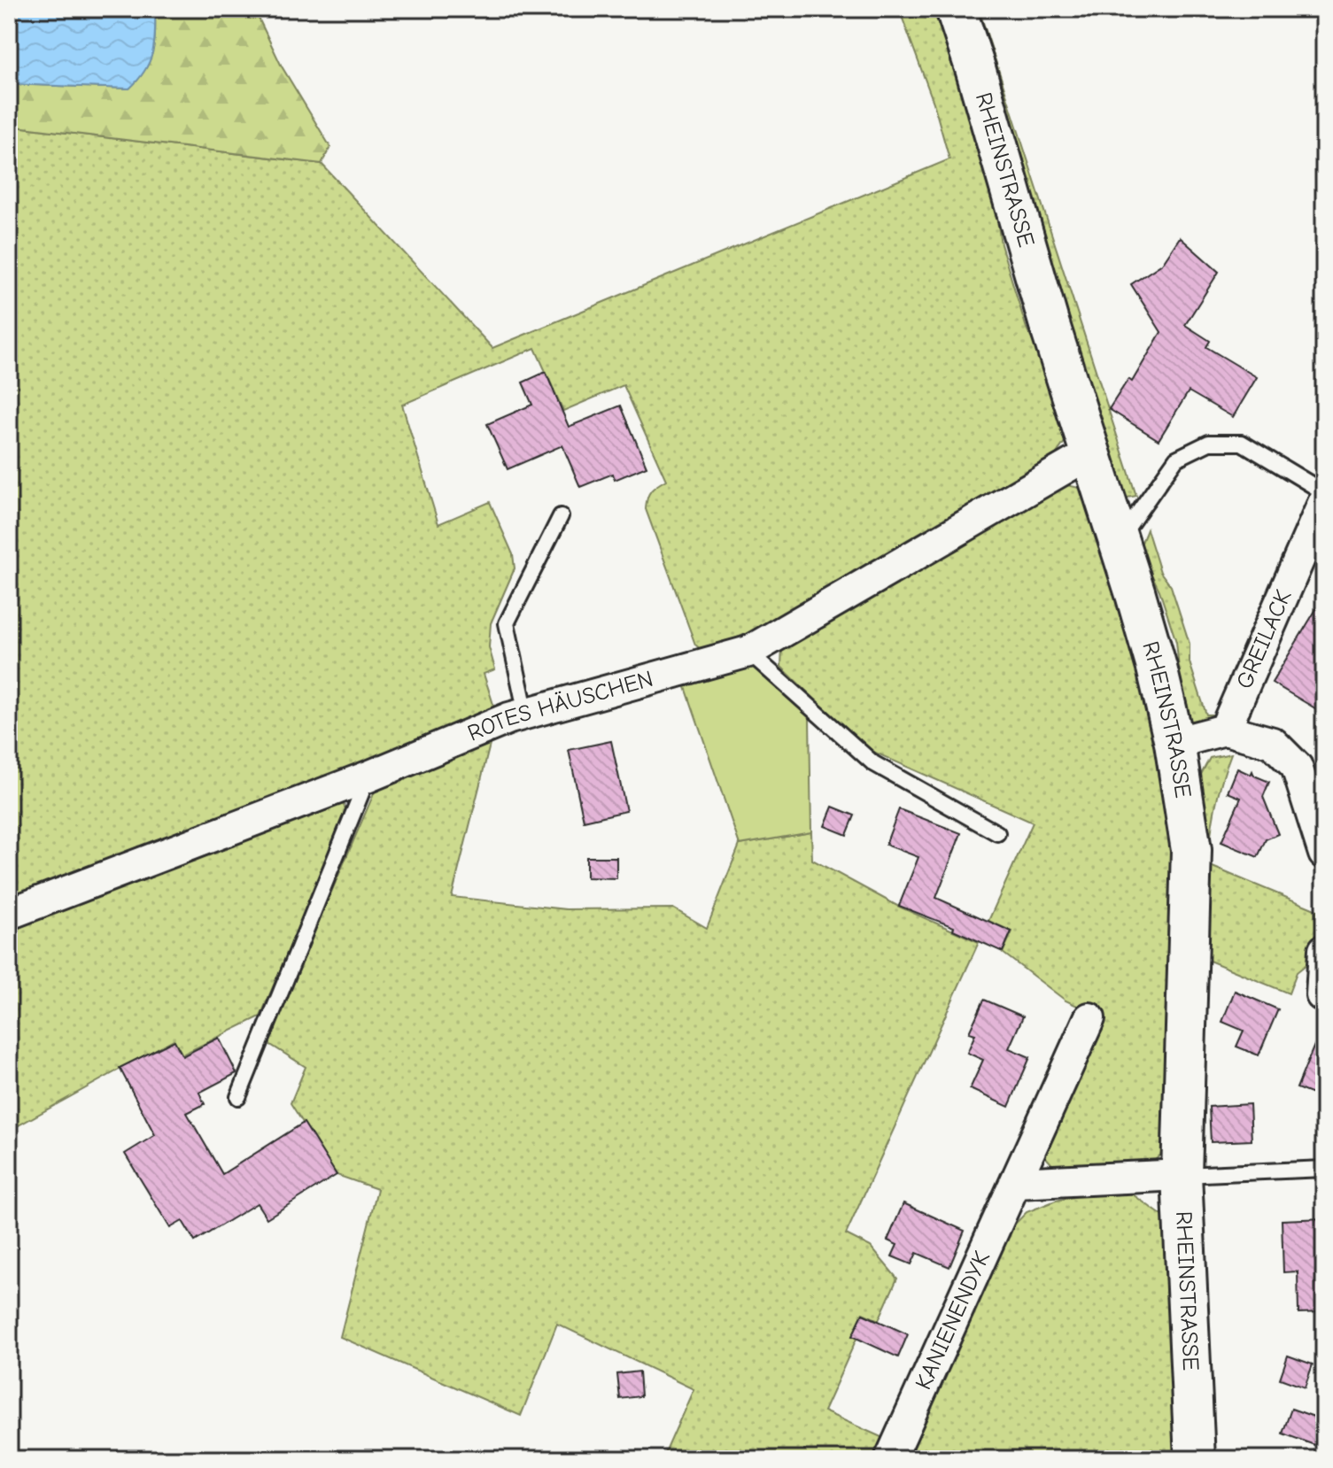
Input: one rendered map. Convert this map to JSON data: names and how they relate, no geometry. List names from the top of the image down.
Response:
{
  "streets": {
    "main road": ["RHEINSTRASSE"],
    "street": ["GREILACK", "ROTES HÄUSCHEN", "KANIENENDYK"]
  },
  "crossings": [
    ["RHEINSTRASSE", "ROTES HÄUSCHEN"]
  ]
}
